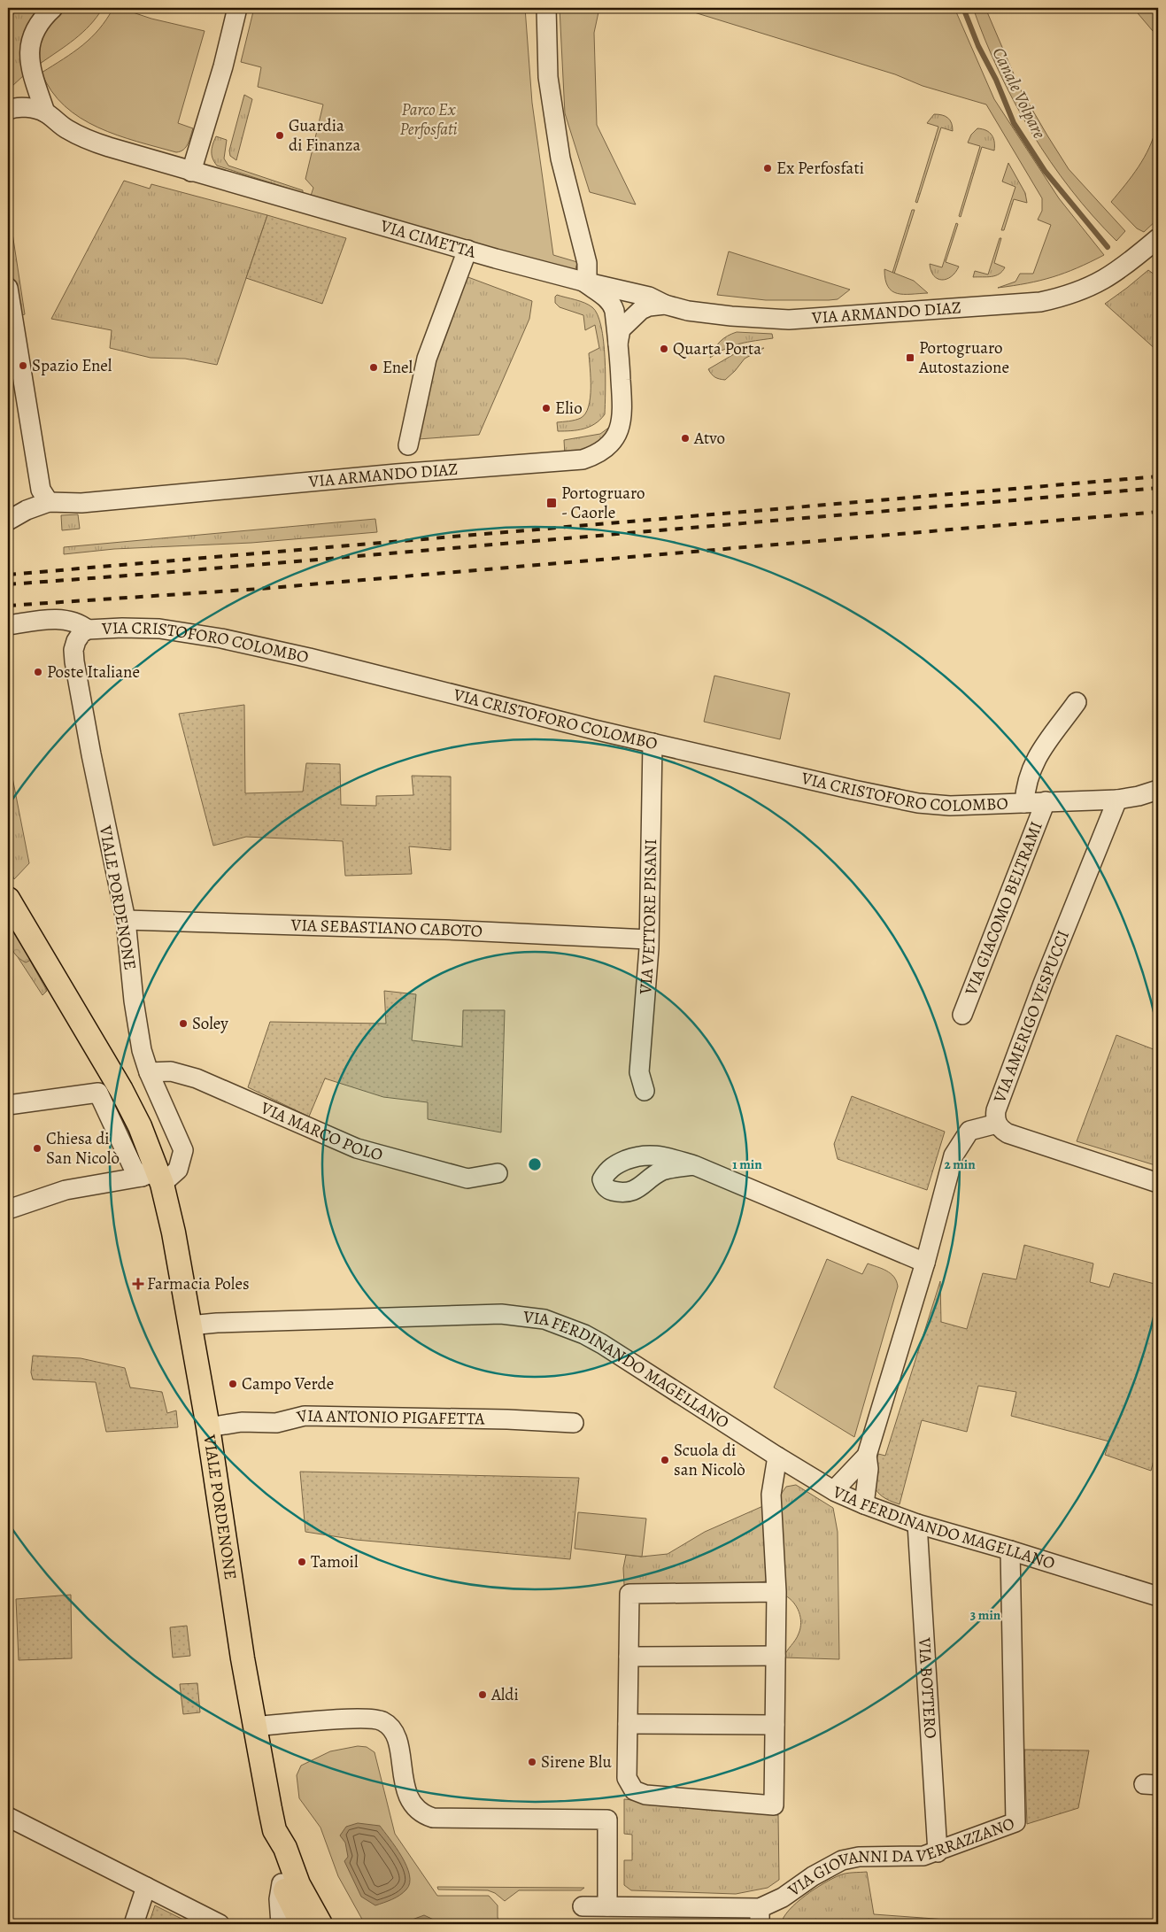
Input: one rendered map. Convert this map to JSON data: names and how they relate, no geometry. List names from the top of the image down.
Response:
{
  "streets": {
    "main road": ["VIALE PORDENONE"],
    "street": [
      "VIA CIMETTA",
      "VIA ARMANDO DIAZ",
      "VIA CRISTOFORO COLOMBO",
      "VIA GIACOMO BELTRAMI",
      "VIA VETTORE PISANI",
      "VIA SEBASTIANO CABOTO",
      "VIA AMERIGO VESPUCCI",
      "VIA MARCO POLO",
      "VIA FERDINANDO MAGELLANO",
      "VIA ANTONIO PIGAFETTA",
      "VIA BOTTERO",
      "VIA GIOVANNI DA VERRAZZANO"
    ]
  },
  "crossings": [
    ["VIA CIMETTA", "VIA ARMANDO DIAZ"],
    ["VIA CRISTOFORO COLOMBO", "VIALE PORDENONE"],
    ["VIA CRISTOFORO COLOMBO", "VIA GIACOMO BELTRAMI"],
    ["VIA CRISTOFORO COLOMBO", "VIA VETTORE PISANI"],
    ["VIA CRISTOFORO COLOMBO", "VIA AMERIGO VESPUCCI"],
    ["VIALE PORDENONE", "VIA SEBASTIANO CABOTO"],
    ["VIALE PORDENONE", "VIA MARCO POLO"],
    ["VIALE PORDENONE", "VIA FERDINANDO MAGELLANO"],
    ["VIALE PORDENONE", "VIA ANTONIO PIGAFETTA"],
    ["VIA VETTORE PISANI", "VIA SEBASTIANO CABOTO"],
    ["VIA FERDINANDO MAGELLANO", "VIA BOTTERO"],
    ["VIA FERDINANDO MAGELLANO", "VIA GIOVANNI DA VERRAZZANO"],
    ["VIA BOTTERO", "VIA GIOVANNI DA VERRAZZANO"]
  ],
  "water": ["Canale Volpare"],
  "parks": ["Parco Ex Perfosfati"],
  "places": {
    "other": [
      "Guardia di Finanza",
      "Ex Perfosfati",
      "Quarta Porta",
      "Spazio Enel",
      "Enel",
      "Elio",
      "Atvo",
      "Poste Italiane",
      "Soley",
      "Chiesa di San Nicolò",
      "Campo Verde",
      "Scuola di san Nicolò",
      "Tamoil",
      "Aldi",
      "Sirene Blu"
    ],
    "transit": ["Portogruaro Autostazione", "Portogruaro - Caorle"],
    "health": ["Farmacia Poles"]
  },
  "rings": ["1 min", "2 min", "3 min"]
}
